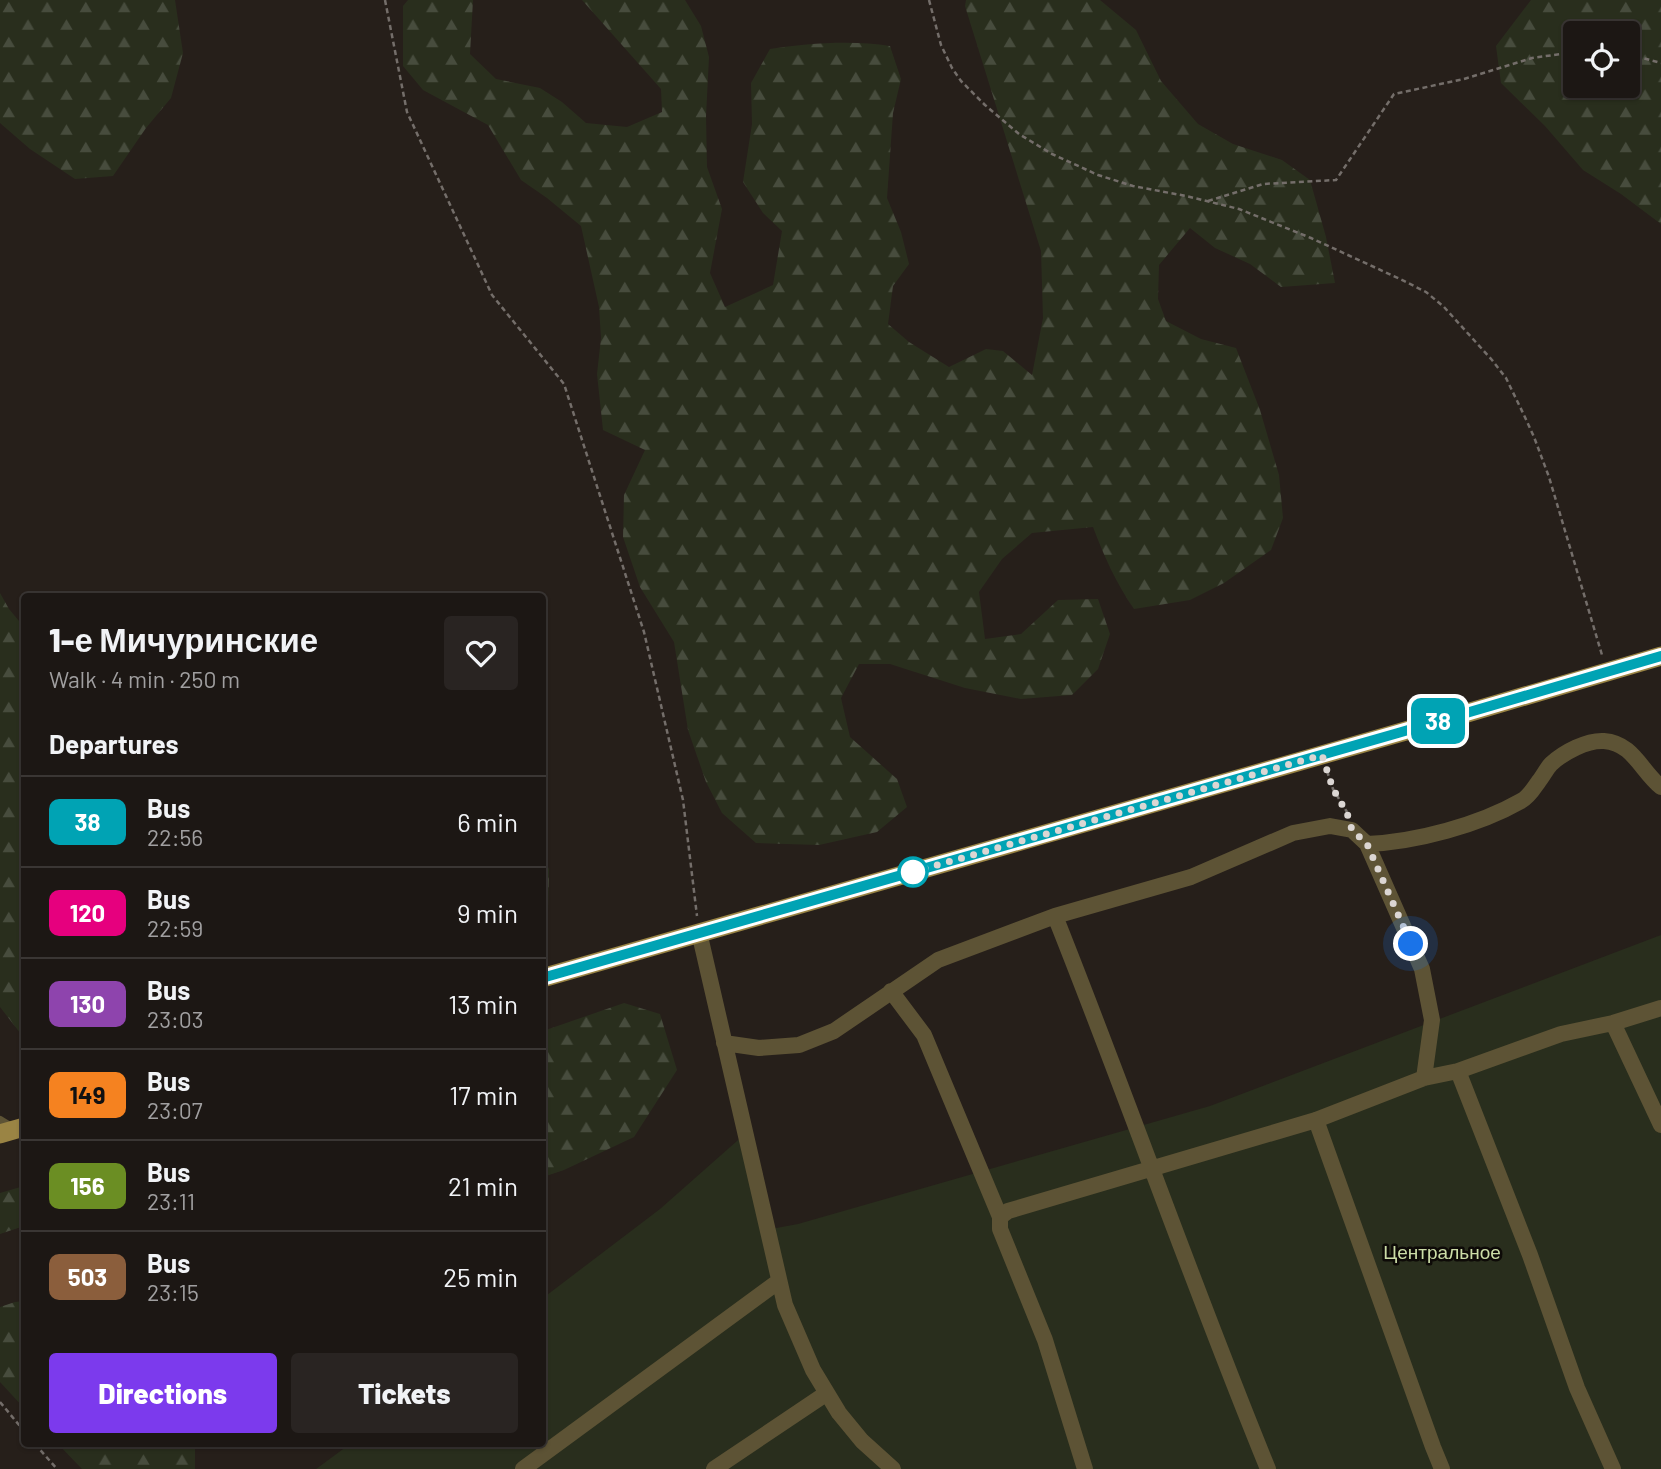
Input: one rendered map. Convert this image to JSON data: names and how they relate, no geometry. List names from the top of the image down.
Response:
{
  "parks": ["Центральное"],
  "lines": ["bus line 38"],
  "page": {
    "on_map": "38",
    "heading": [
      ["1-е Мичуринские", "Walk · 4 min · 250 m"],
      "Departures"
    ],
    "list": [
      {
        "mark": "38",
        "name": "Bus",
        "note": "22:56",
        "value": "6 min"
      },
      {
        "mark": "120",
        "name": "Bus",
        "note": "22:59",
        "value": "9 min"
      },
      {
        "mark": "130",
        "name": "Bus",
        "note": "23:03",
        "value": "13 min"
      },
      {
        "mark": "149",
        "name": "Bus",
        "note": "23:07",
        "value": "17 min"
      },
      {
        "mark": "156",
        "name": "Bus",
        "note": "23:11",
        "value": "21 min"
      },
      {
        "mark": "503",
        "name": "Bus",
        "note": "23:15",
        "value": "25 min"
      }
    ],
    "buttons": ["Directions", "Tickets"]
  }
}
